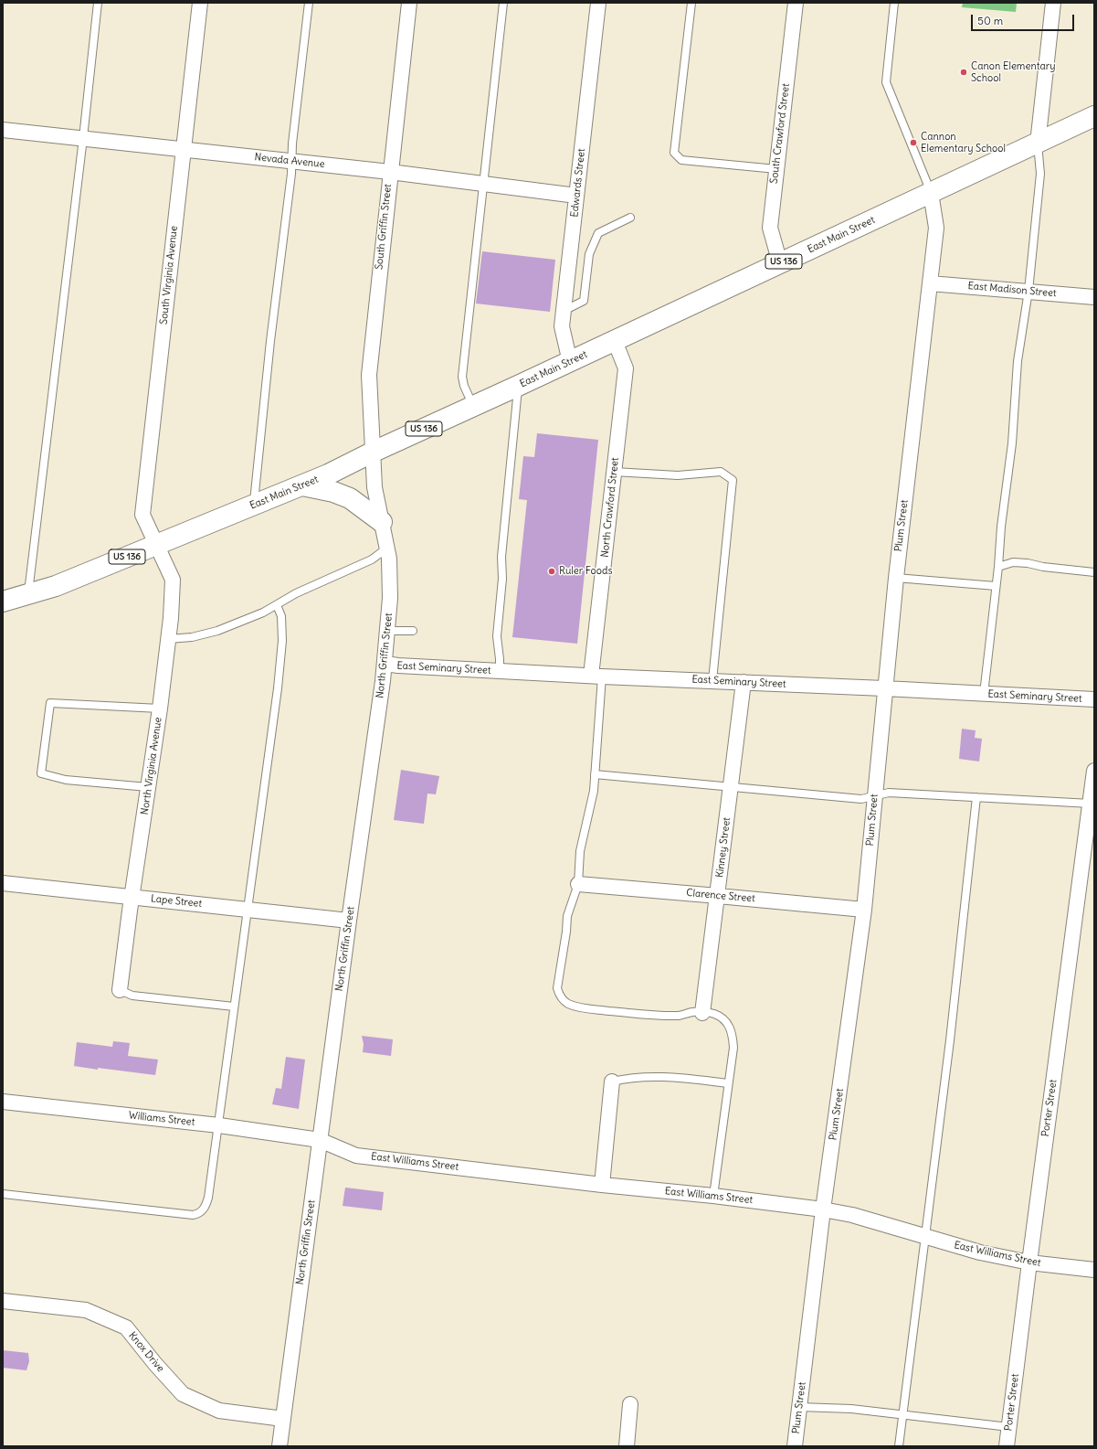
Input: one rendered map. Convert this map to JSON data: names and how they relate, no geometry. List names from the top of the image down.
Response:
{
  "streets": {
    "main road": ["East Main Street", "US 136"],
    "street": [
      "South Crawford Street",
      "Nevada Avenue",
      "Edwards Street",
      "South Griffin Street",
      "South Virginia Avenue",
      "East Madison Street",
      "North Crawford Street",
      "Plum Street",
      "North Griffin Street",
      "East Seminary Street",
      "North Virginia Avenue",
      "Kinney Street",
      "Clarence Street",
      "Lape Street",
      "Porter Street",
      "Williams Street",
      "East Williams Street",
      "Knox Drive"
    ]
  },
  "crossings": [
    ["South Crawford Street", "East Main Street"],
    ["Nevada Avenue", "Edwards Street"],
    ["Nevada Avenue", "South Griffin Street"],
    ["Nevada Avenue", "South Virginia Avenue"],
    ["Edwards Street", "East Main Street"],
    ["South Griffin Street", "East Main Street"],
    ["South Griffin Street", "North Griffin Street"],
    ["East Main Street", "South Virginia Avenue"],
    ["East Main Street", "North Crawford Street"],
    ["East Main Street", "Plum Street"],
    ["East Main Street", "North Griffin Street"],
    ["East Main Street", "North Virginia Avenue"],
    ["South Virginia Avenue", "North Virginia Avenue"],
    ["East Madison Street", "Plum Street"],
    ["North Crawford Street", "East Seminary Street"],
    ["Plum Street", "East Seminary Street"],
    ["Plum Street", "Clarence Street"],
    ["Plum Street", "East Williams Street"],
    ["North Griffin Street", "East Seminary Street"],
    ["North Griffin Street", "Lape Street"],
    ["North Griffin Street", "Williams Street"],
    ["North Griffin Street", "East Williams Street"],
    ["North Griffin Street", "Knox Drive"],
    ["East Seminary Street", "Kinney Street"],
    ["North Virginia Avenue", "Lape Street"],
    ["Kinney Street", "Clarence Street"],
    ["Porter Street", "East Williams Street"],
    ["Williams Street", "East Williams Street"]
  ],
  "places": ["Canon Elementary School", "Cannon Elementary School", "Ruler Foods"],
  "scale_bar": "50 m"
}
